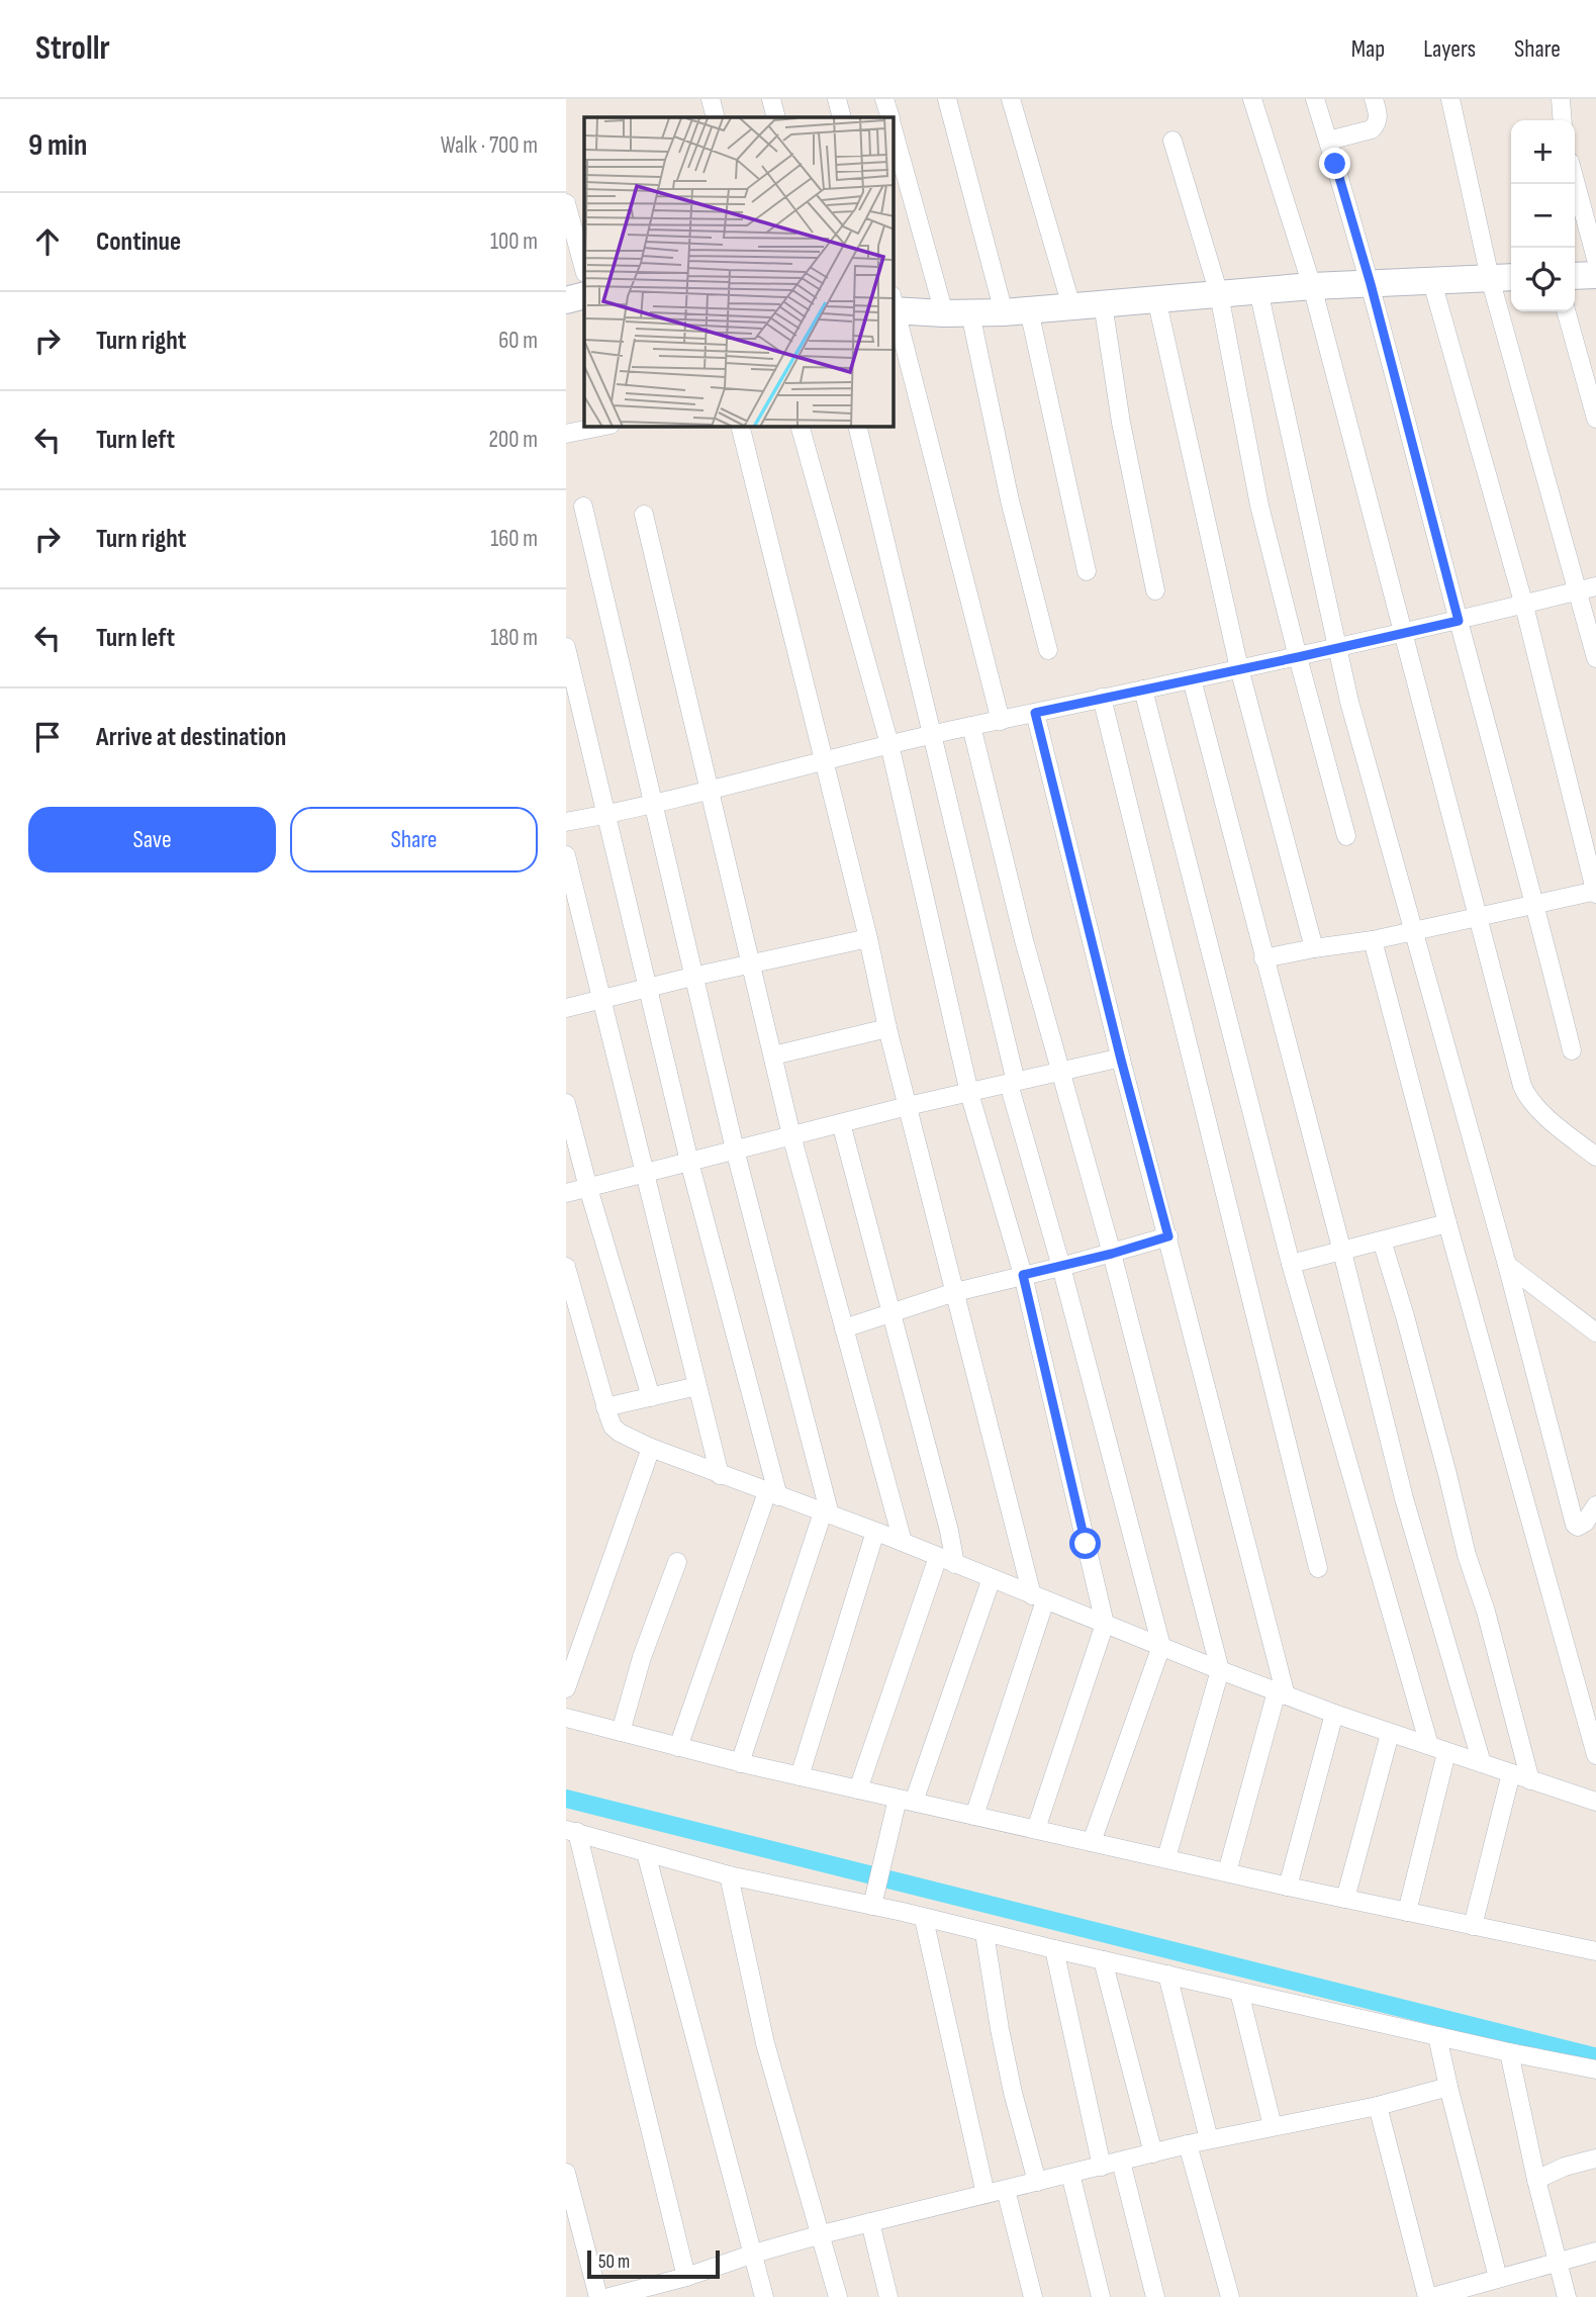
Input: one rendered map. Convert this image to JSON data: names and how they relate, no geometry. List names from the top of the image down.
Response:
{
  "scale_bar": "50 m",
  "page": {
    "header": "Strollr",
    "nav": ["Map", "Layers", "Share"],
    "heading": ["9 min", "Walk · 700 m"],
    "map_buttons": ["+", "−"],
    "list": [
      ["Continue", "100 m"],
      ["Turn right", "60 m"],
      ["Turn left", "200 m"],
      ["Turn right", "160 m"],
      ["Turn left", "180 m"],
      "Arrive at destination"
    ],
    "buttons": ["Save", "Share"],
    "scale": "50 m"
  }
}
